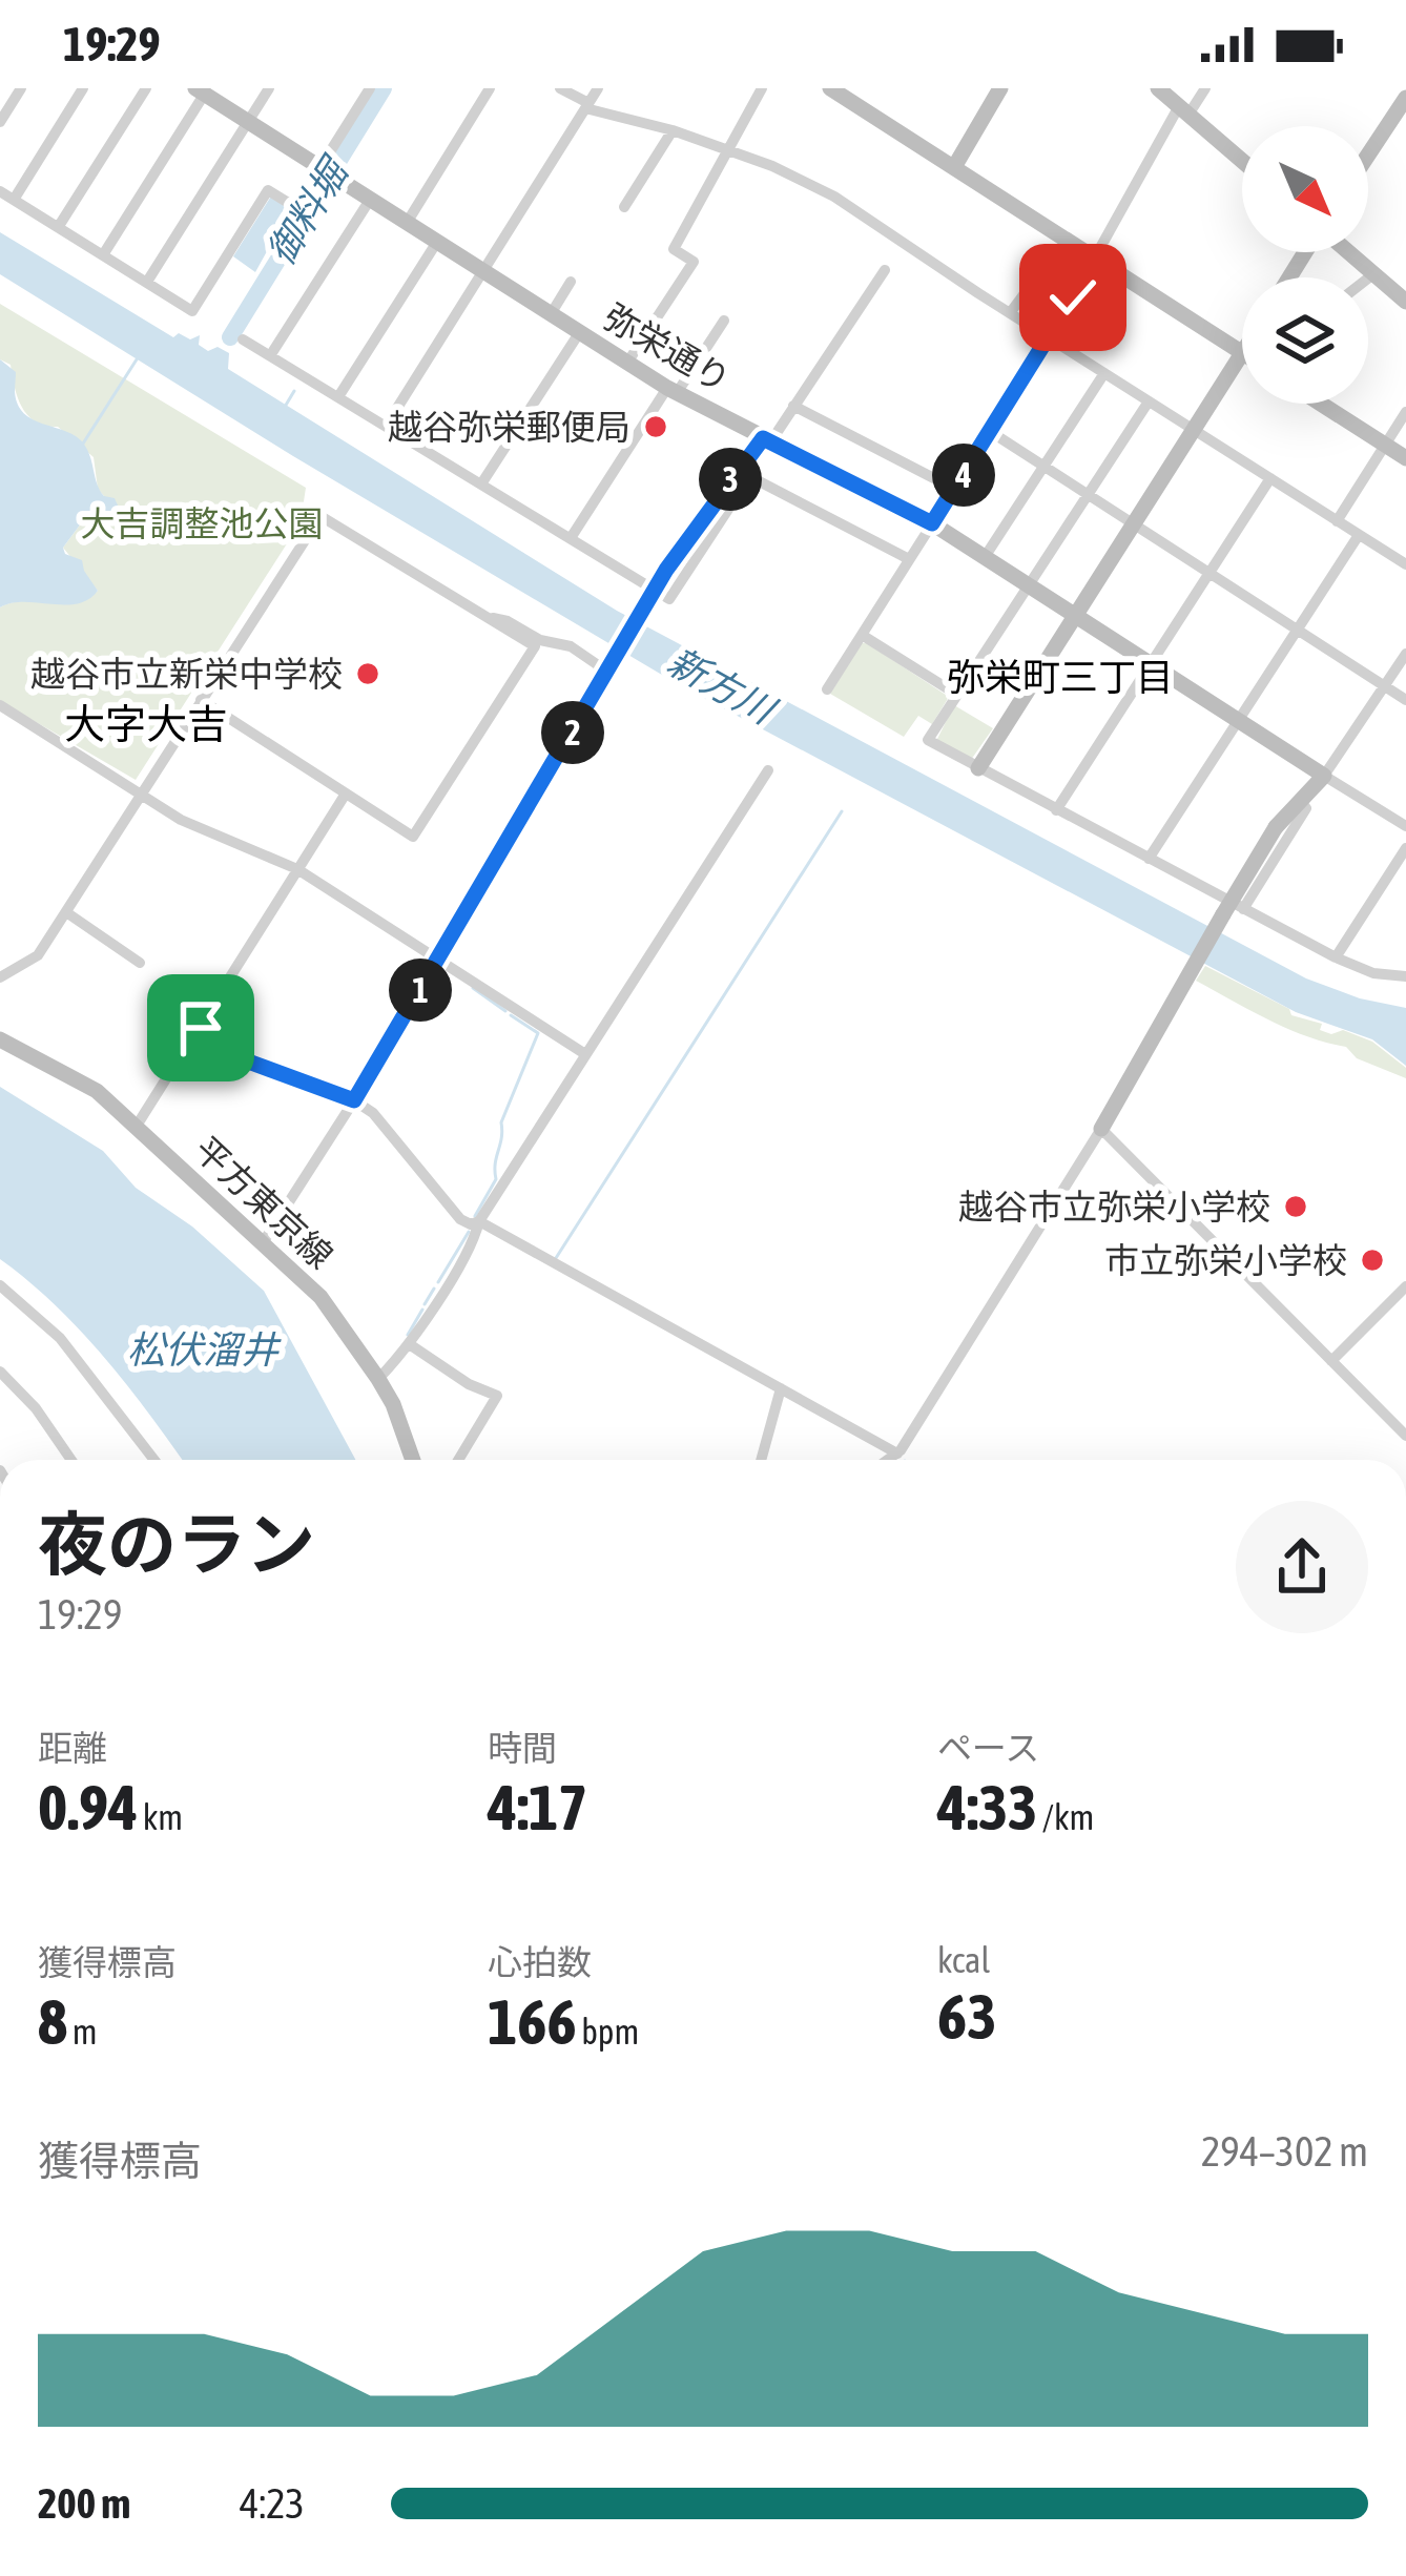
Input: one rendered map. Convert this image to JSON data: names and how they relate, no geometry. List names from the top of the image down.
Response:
{
  "streets": {
    "street": ["弥栄通り", "平方東京線"]
  },
  "districts": ["弥栄町三丁目", "大字大吉"],
  "water": ["御料堀", "新方川", "松伏溜井"],
  "parks": ["大吉調整池公園"],
  "places": [
    "越谷弥栄郵便局",
    "越谷市立新栄中学校",
    "越谷市立弥栄小学校",
    "市立弥栄小学校"
  ],
  "north": "bottom right",
  "page": {
    "status": "19:29",
    "pins": [
      "4",
      "3",
      "2",
      "1"
    ],
    "heading": ["夜のラン", "19:29"],
    "stats": [
      ["距離", "0.94 km"],
      ["時間", "4:17"],
      ["ペース", "4:33 /km"],
      ["獲得標高", "8 m"],
      ["心拍数", "166 bpm"],
      ["kcal", "63"]
    ],
    "chart": ["獲得標高", "294–302 m"],
    "list": [
      {
        "name": "200 m",
        "note": "4:23"
      }
    ]
  }
}
